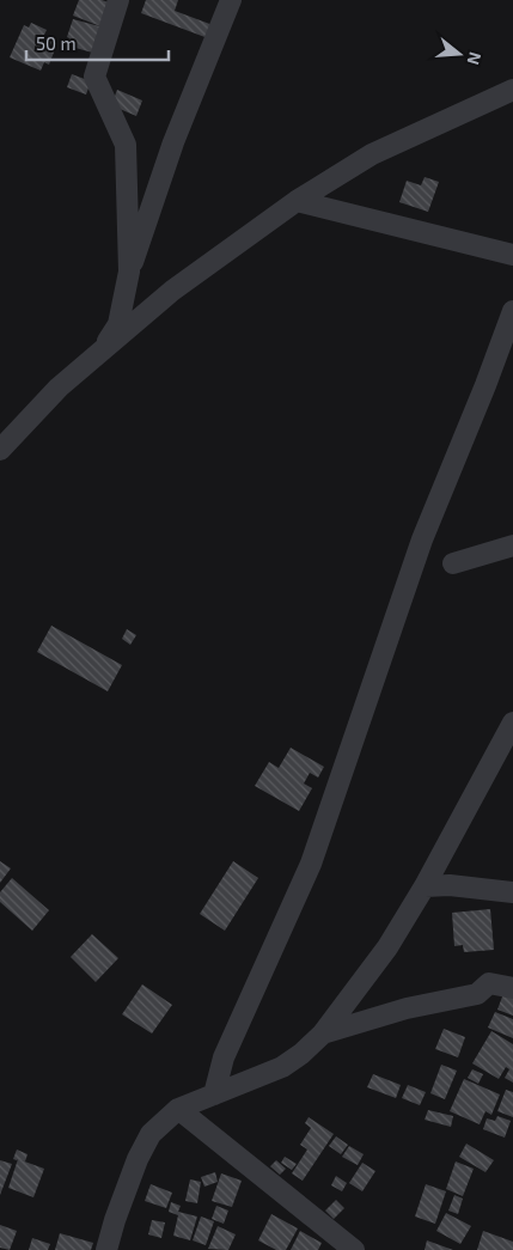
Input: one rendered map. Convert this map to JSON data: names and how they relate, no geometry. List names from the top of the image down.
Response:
{
  "scale_bar": "50 m",
  "north": "right"
}
